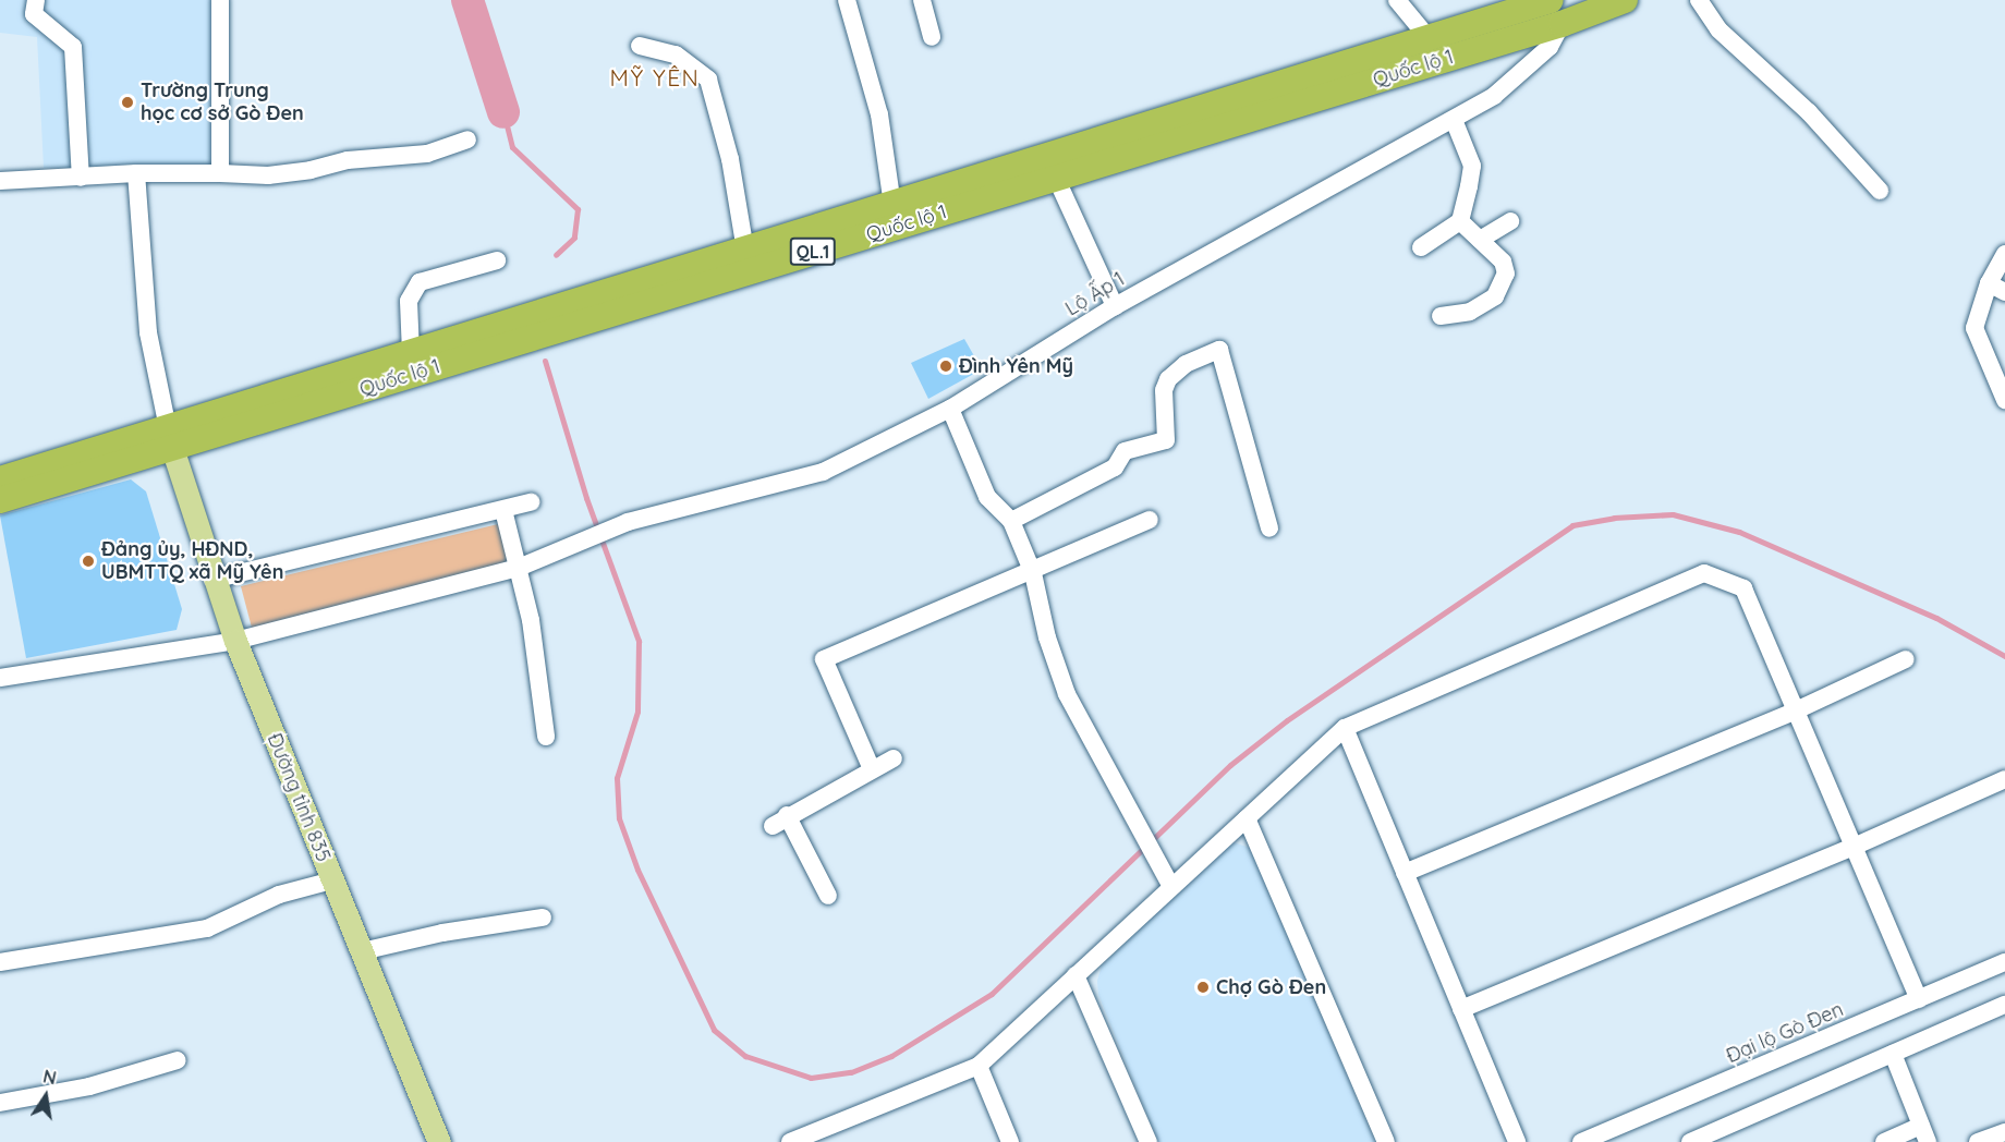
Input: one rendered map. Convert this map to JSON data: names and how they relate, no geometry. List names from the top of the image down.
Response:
{
  "streets": {
    "highway": ["Quốc lộ 1", "QL.1"],
    "main road": ["Đường tỉnh 835"],
    "street": ["Lộ Ấp 1", "Đại lộ Gò Đen"]
  },
  "crossings": [
    ["Quốc lộ 1", "Lộ Ấp 1"],
    ["Quốc lộ 1", "Đường tỉnh 835"],
    ["Lộ Ấp 1", "Đường tỉnh 835"]
  ],
  "districts": ["MỸ YÊN"],
  "places": [
    "Trường Trung học cơ sở Gò Đen",
    "Đình Yên Mỹ",
    "Đảng ủy, HĐND, UBMTTQ xã Mỹ Yên",
    "Chợ Gò Đen"
  ],
  "north": "top"
}
